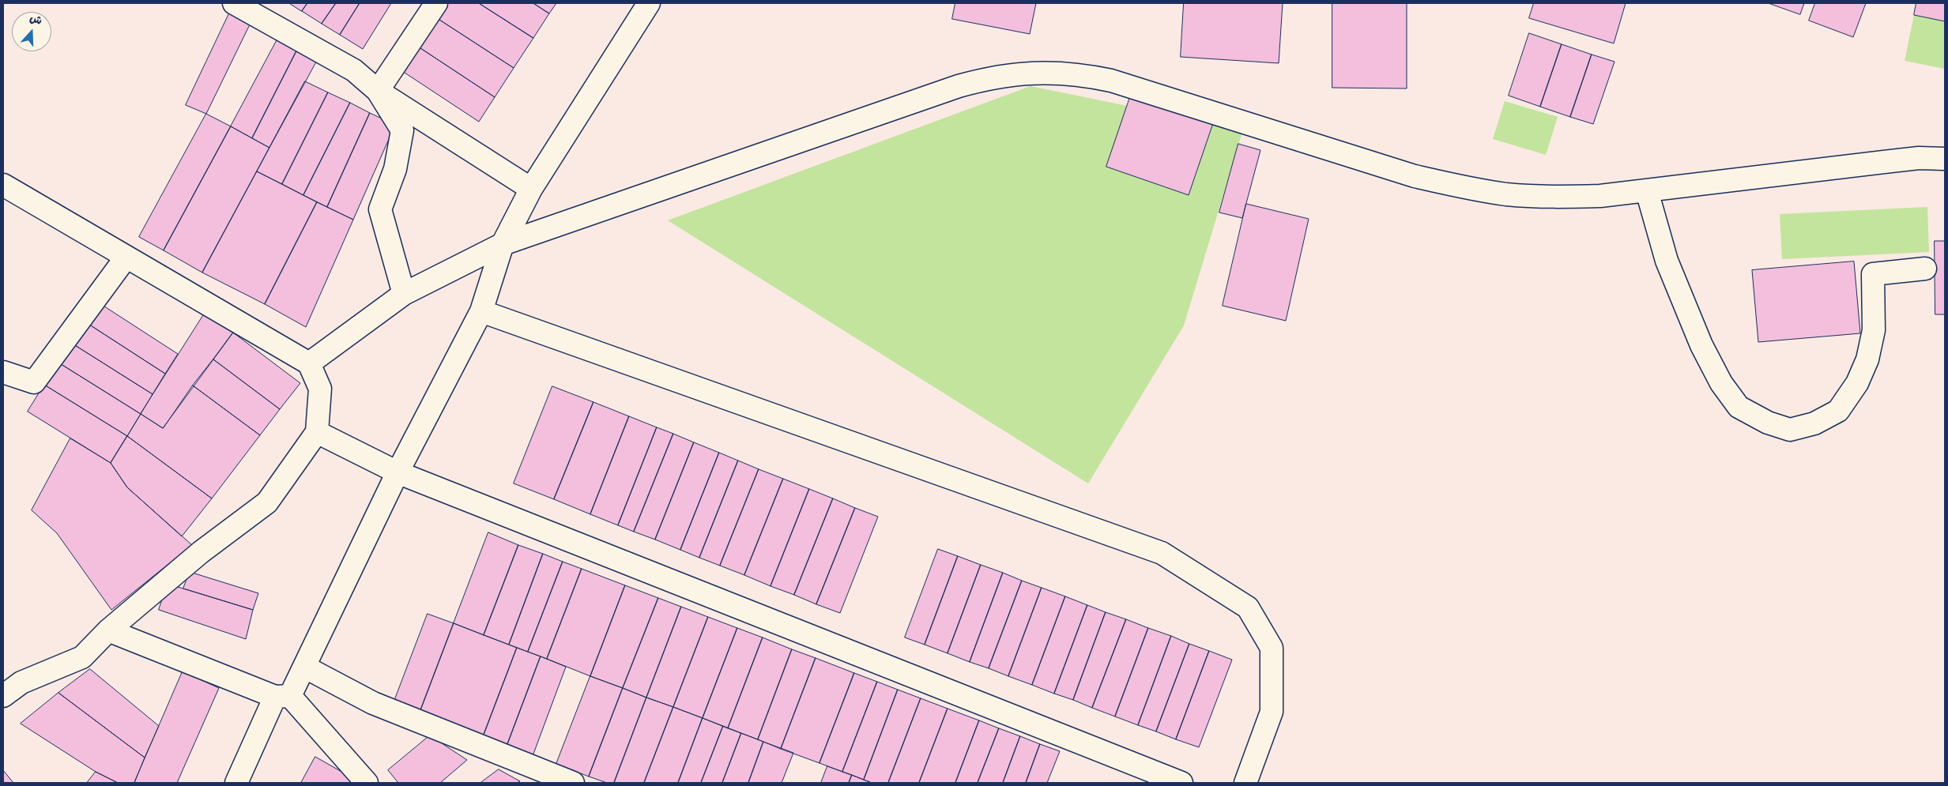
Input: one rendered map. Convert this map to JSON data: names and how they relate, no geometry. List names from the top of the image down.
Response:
{
  "north": "top"
}
